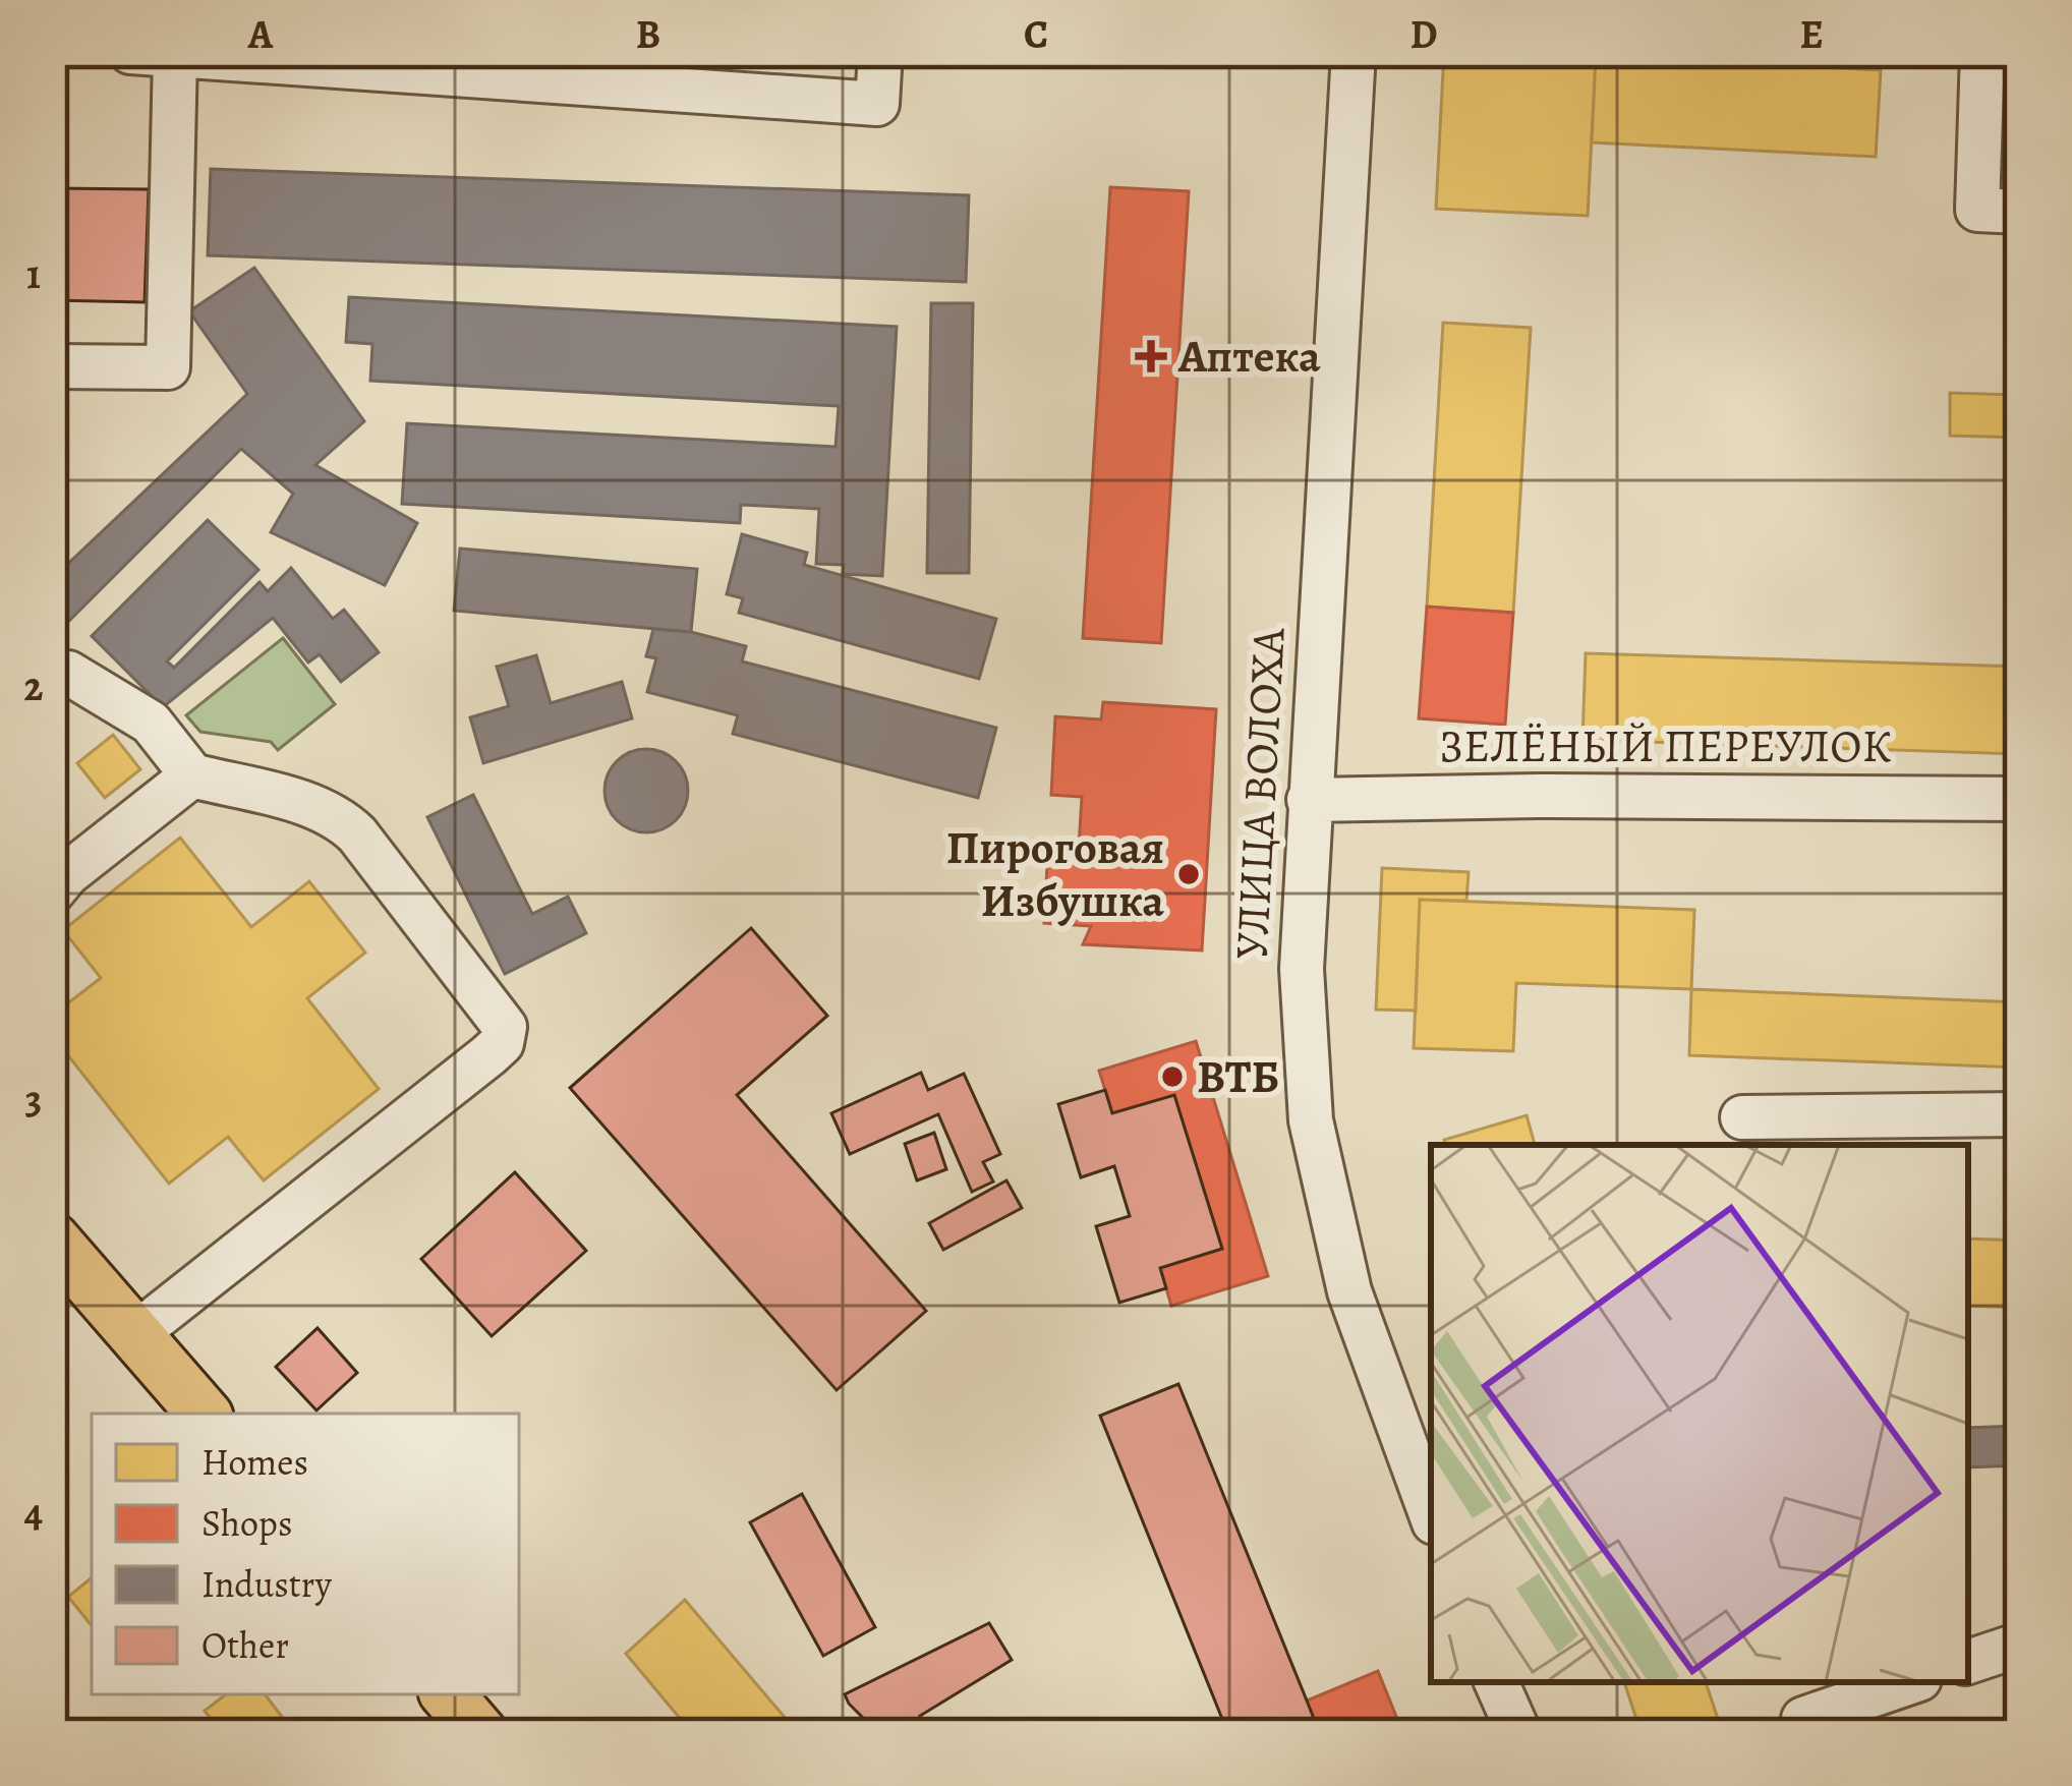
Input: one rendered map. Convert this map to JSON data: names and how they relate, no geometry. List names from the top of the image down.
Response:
{
  "streets": {
    "street": ["ЗЕЛЁНЫЙ ПЕРЕУЛОК", "УЛИЦА ВОЛОХА"]
  },
  "crossings": [
    ["ЗЕЛЁНЫЙ ПЕРЕУЛОК", "УЛИЦА ВОЛОХА"]
  ],
  "places": {
    "health": ["Аптека"],
    "other": ["Пироговая Избушка", "ВТБ"]
  },
  "legend": [
    "Homes",
    "Shops",
    "Industry",
    "Other"
  ],
  "grid": {
    "columns": [
      "A",
      "B",
      "C",
      "D",
      "E"
    ],
    "rows": [
      "1",
      "2",
      "3",
      "4"
    ]
  }
}
